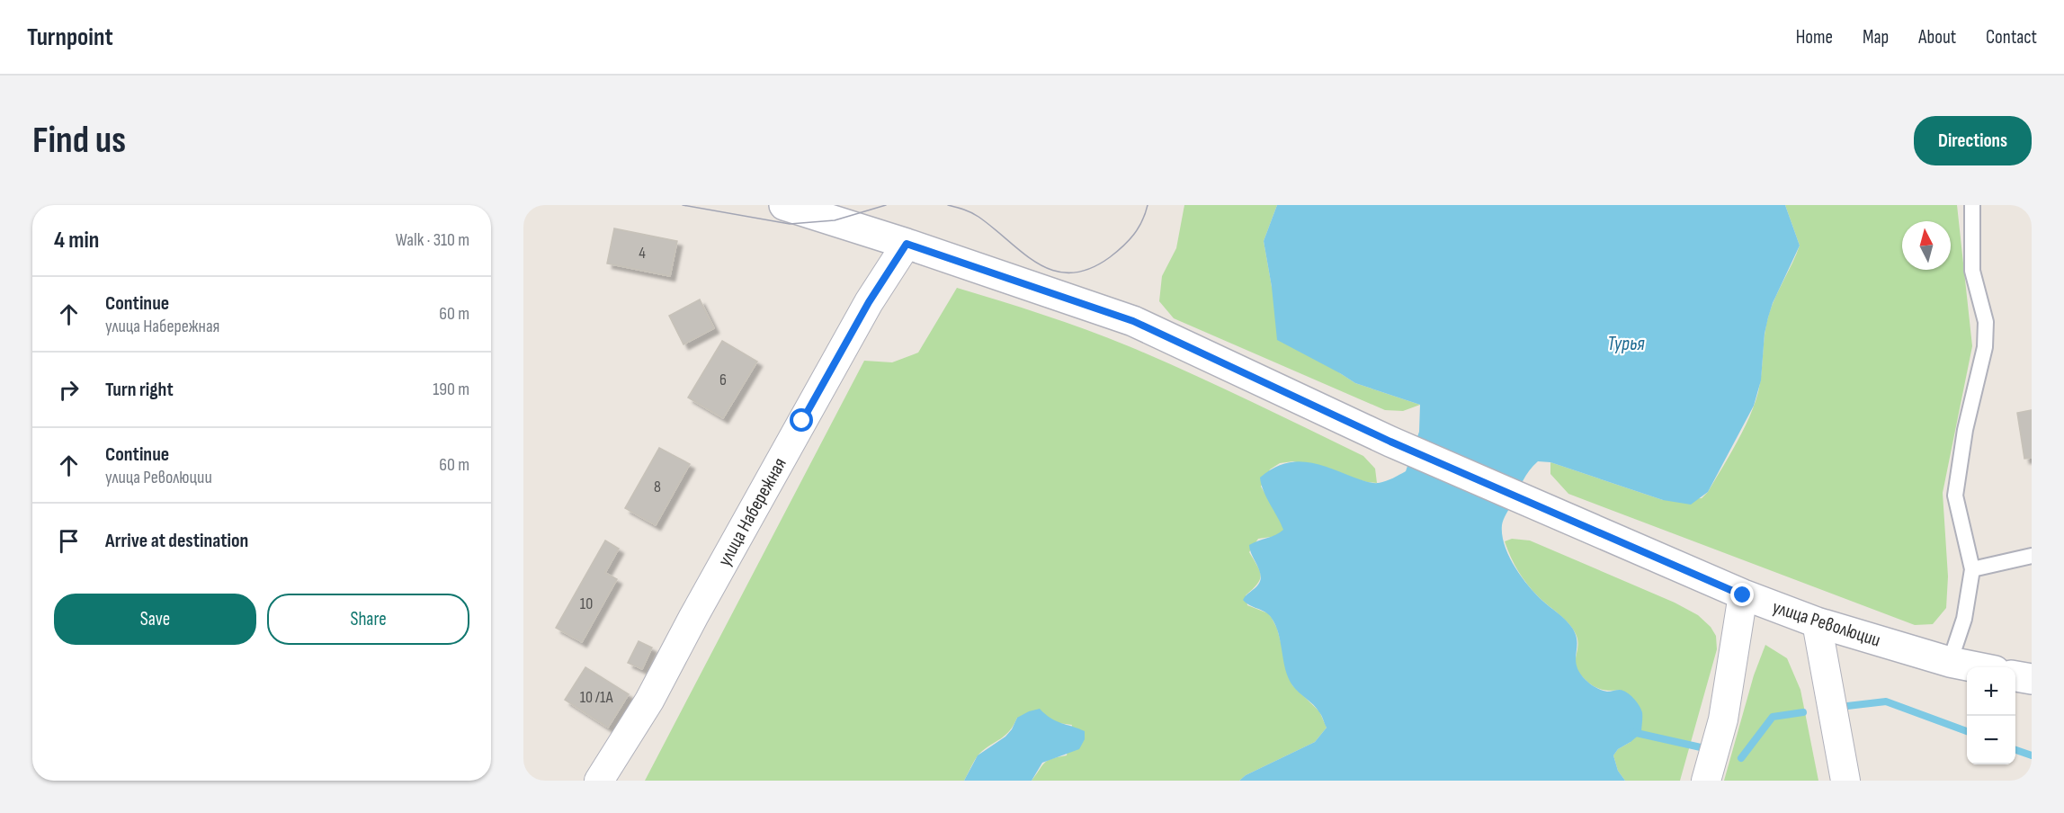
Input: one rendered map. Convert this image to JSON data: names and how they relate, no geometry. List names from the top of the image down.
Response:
{
  "streets": {
    "street": ["улица Набережная", "улица Революции"]
  },
  "crossings": [
    ["улица Набережная", "улица Революции"]
  ],
  "water": ["Турья"],
  "house_numbers": [
    "4",
    "6",
    "8",
    "10",
    "10 /1А"
  ],
  "north": "top",
  "page": {
    "header": "Turnpoint",
    "nav": [
      "Home",
      "Map",
      "About",
      "Contact"
    ],
    "buttons": [
      "Directions",
      ["Save", "Share"]
    ],
    "title": "Find us",
    "heading": ["4 min", "Walk · 310 m"],
    "list": [
      ["Continue", "улица Набережная", "60 m"],
      ["Turn right", "190 m"],
      ["Continue", "улица Революции", "60 m"],
      "Arrive at destination"
    ],
    "map_buttons": ["+", "−"]
  }
}
